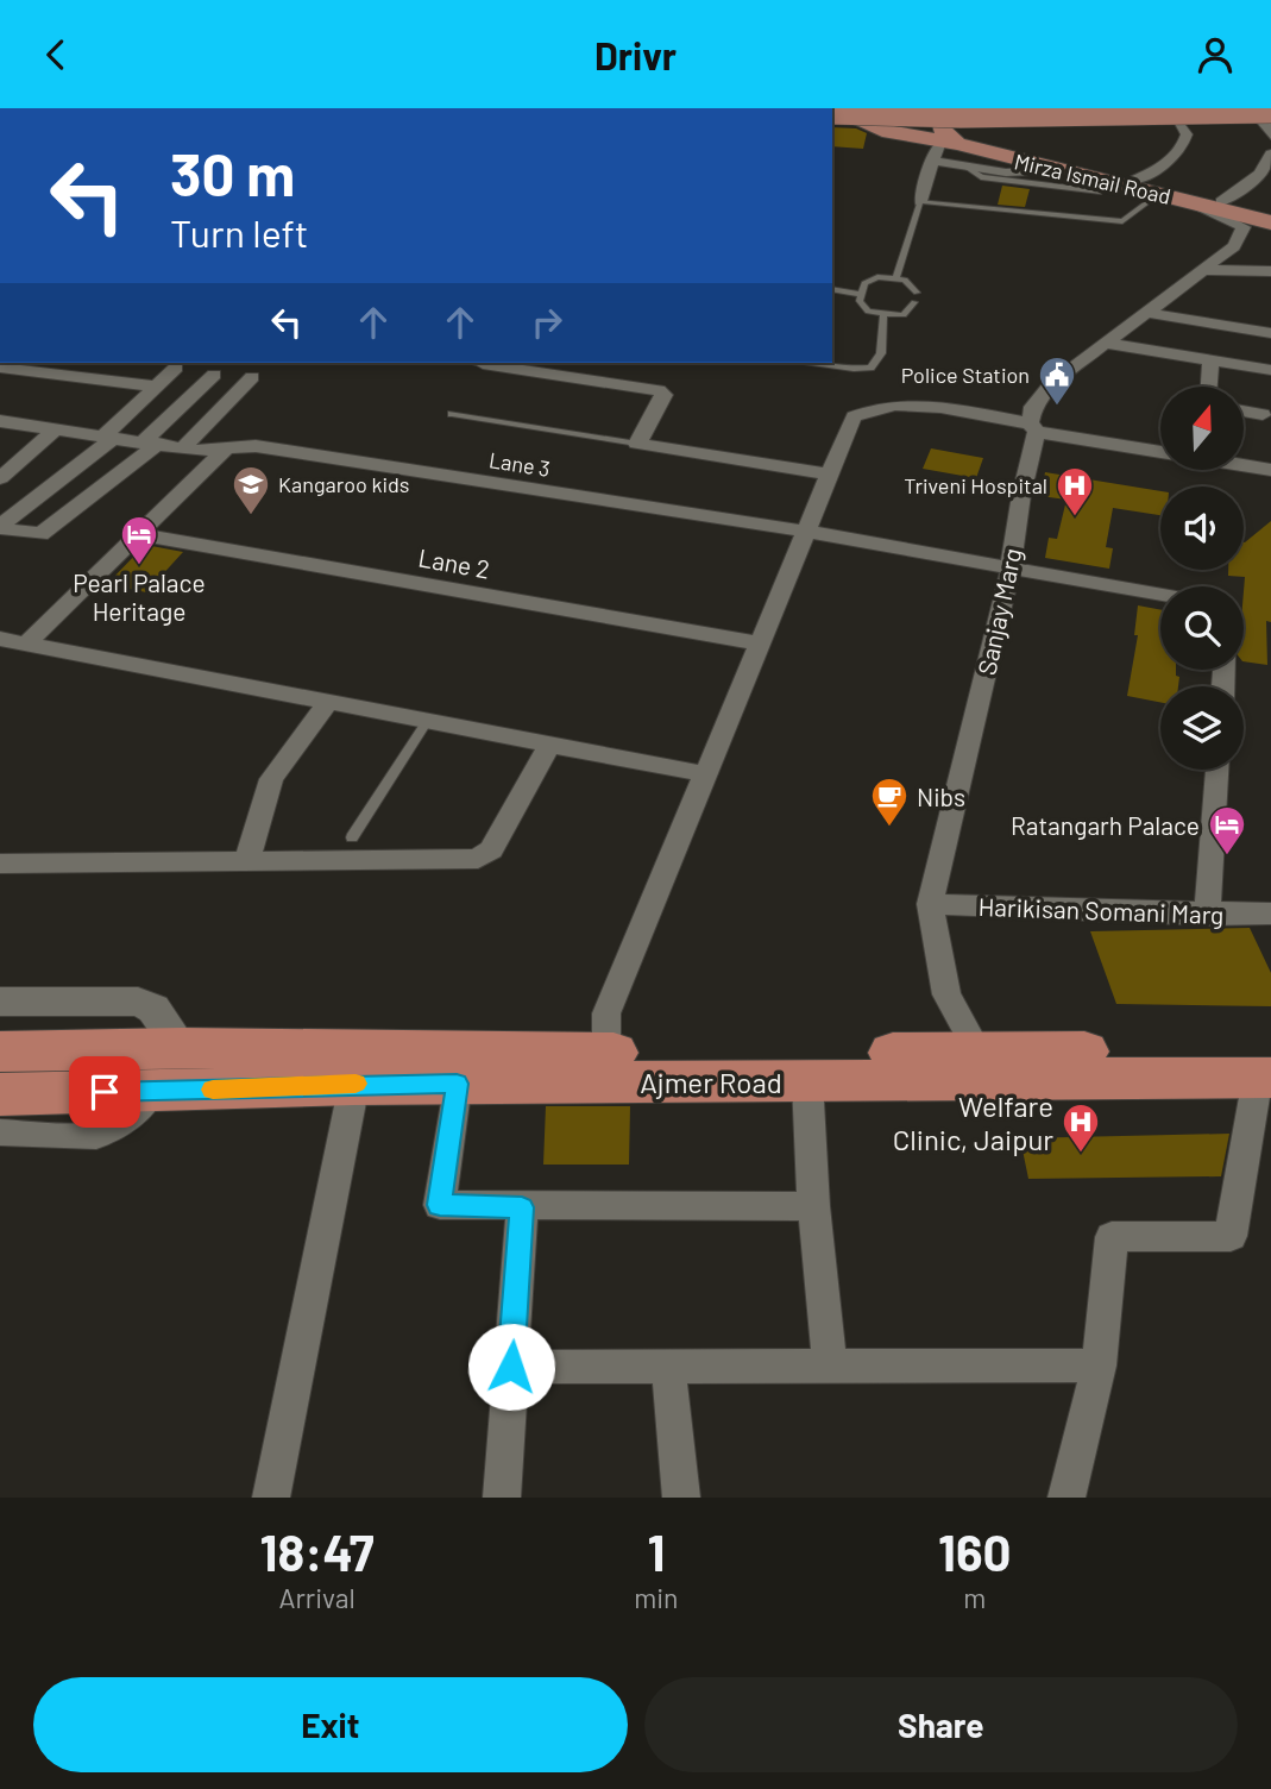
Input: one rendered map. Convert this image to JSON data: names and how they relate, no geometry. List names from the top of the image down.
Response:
{
  "streets": {
    "highway": ["Ajmer Road"],
    "main road": ["Mirza Ismail Road"],
    "street": [
      "Lane 3",
      "Lane 2",
      "Sanjay Marg",
      "Harikisan Somani Marg"
    ]
  },
  "crossings": [
    ["Mirza Ismail Road", "Sanjay Marg"],
    ["Lane 3", "Sanjay Marg"],
    ["Sanjay Marg", "Harikisan Somani Marg"],
    ["Sanjay Marg", "Ajmer Road"]
  ],
  "places": {
    "public building": ["Police Station"],
    "school or university": ["Kangaroo kids"],
    "hospital": ["Triveni Hospital", "Welfare Clinic, Jaipur"],
    "hotel": ["Pearl Palace Heritage", "Ratangarh Palace"],
    "cafe": ["Nibs"]
  },
  "north": "top",
  "page": {
    "header": "Drivr",
    "turn": ["30 m", "Turn left"],
    "eta": [
      "18:47",
      "Arrival",
      "1",
      "min",
      "160",
      "m"
    ],
    "buttons": ["Exit", "Share"]
  }
}
